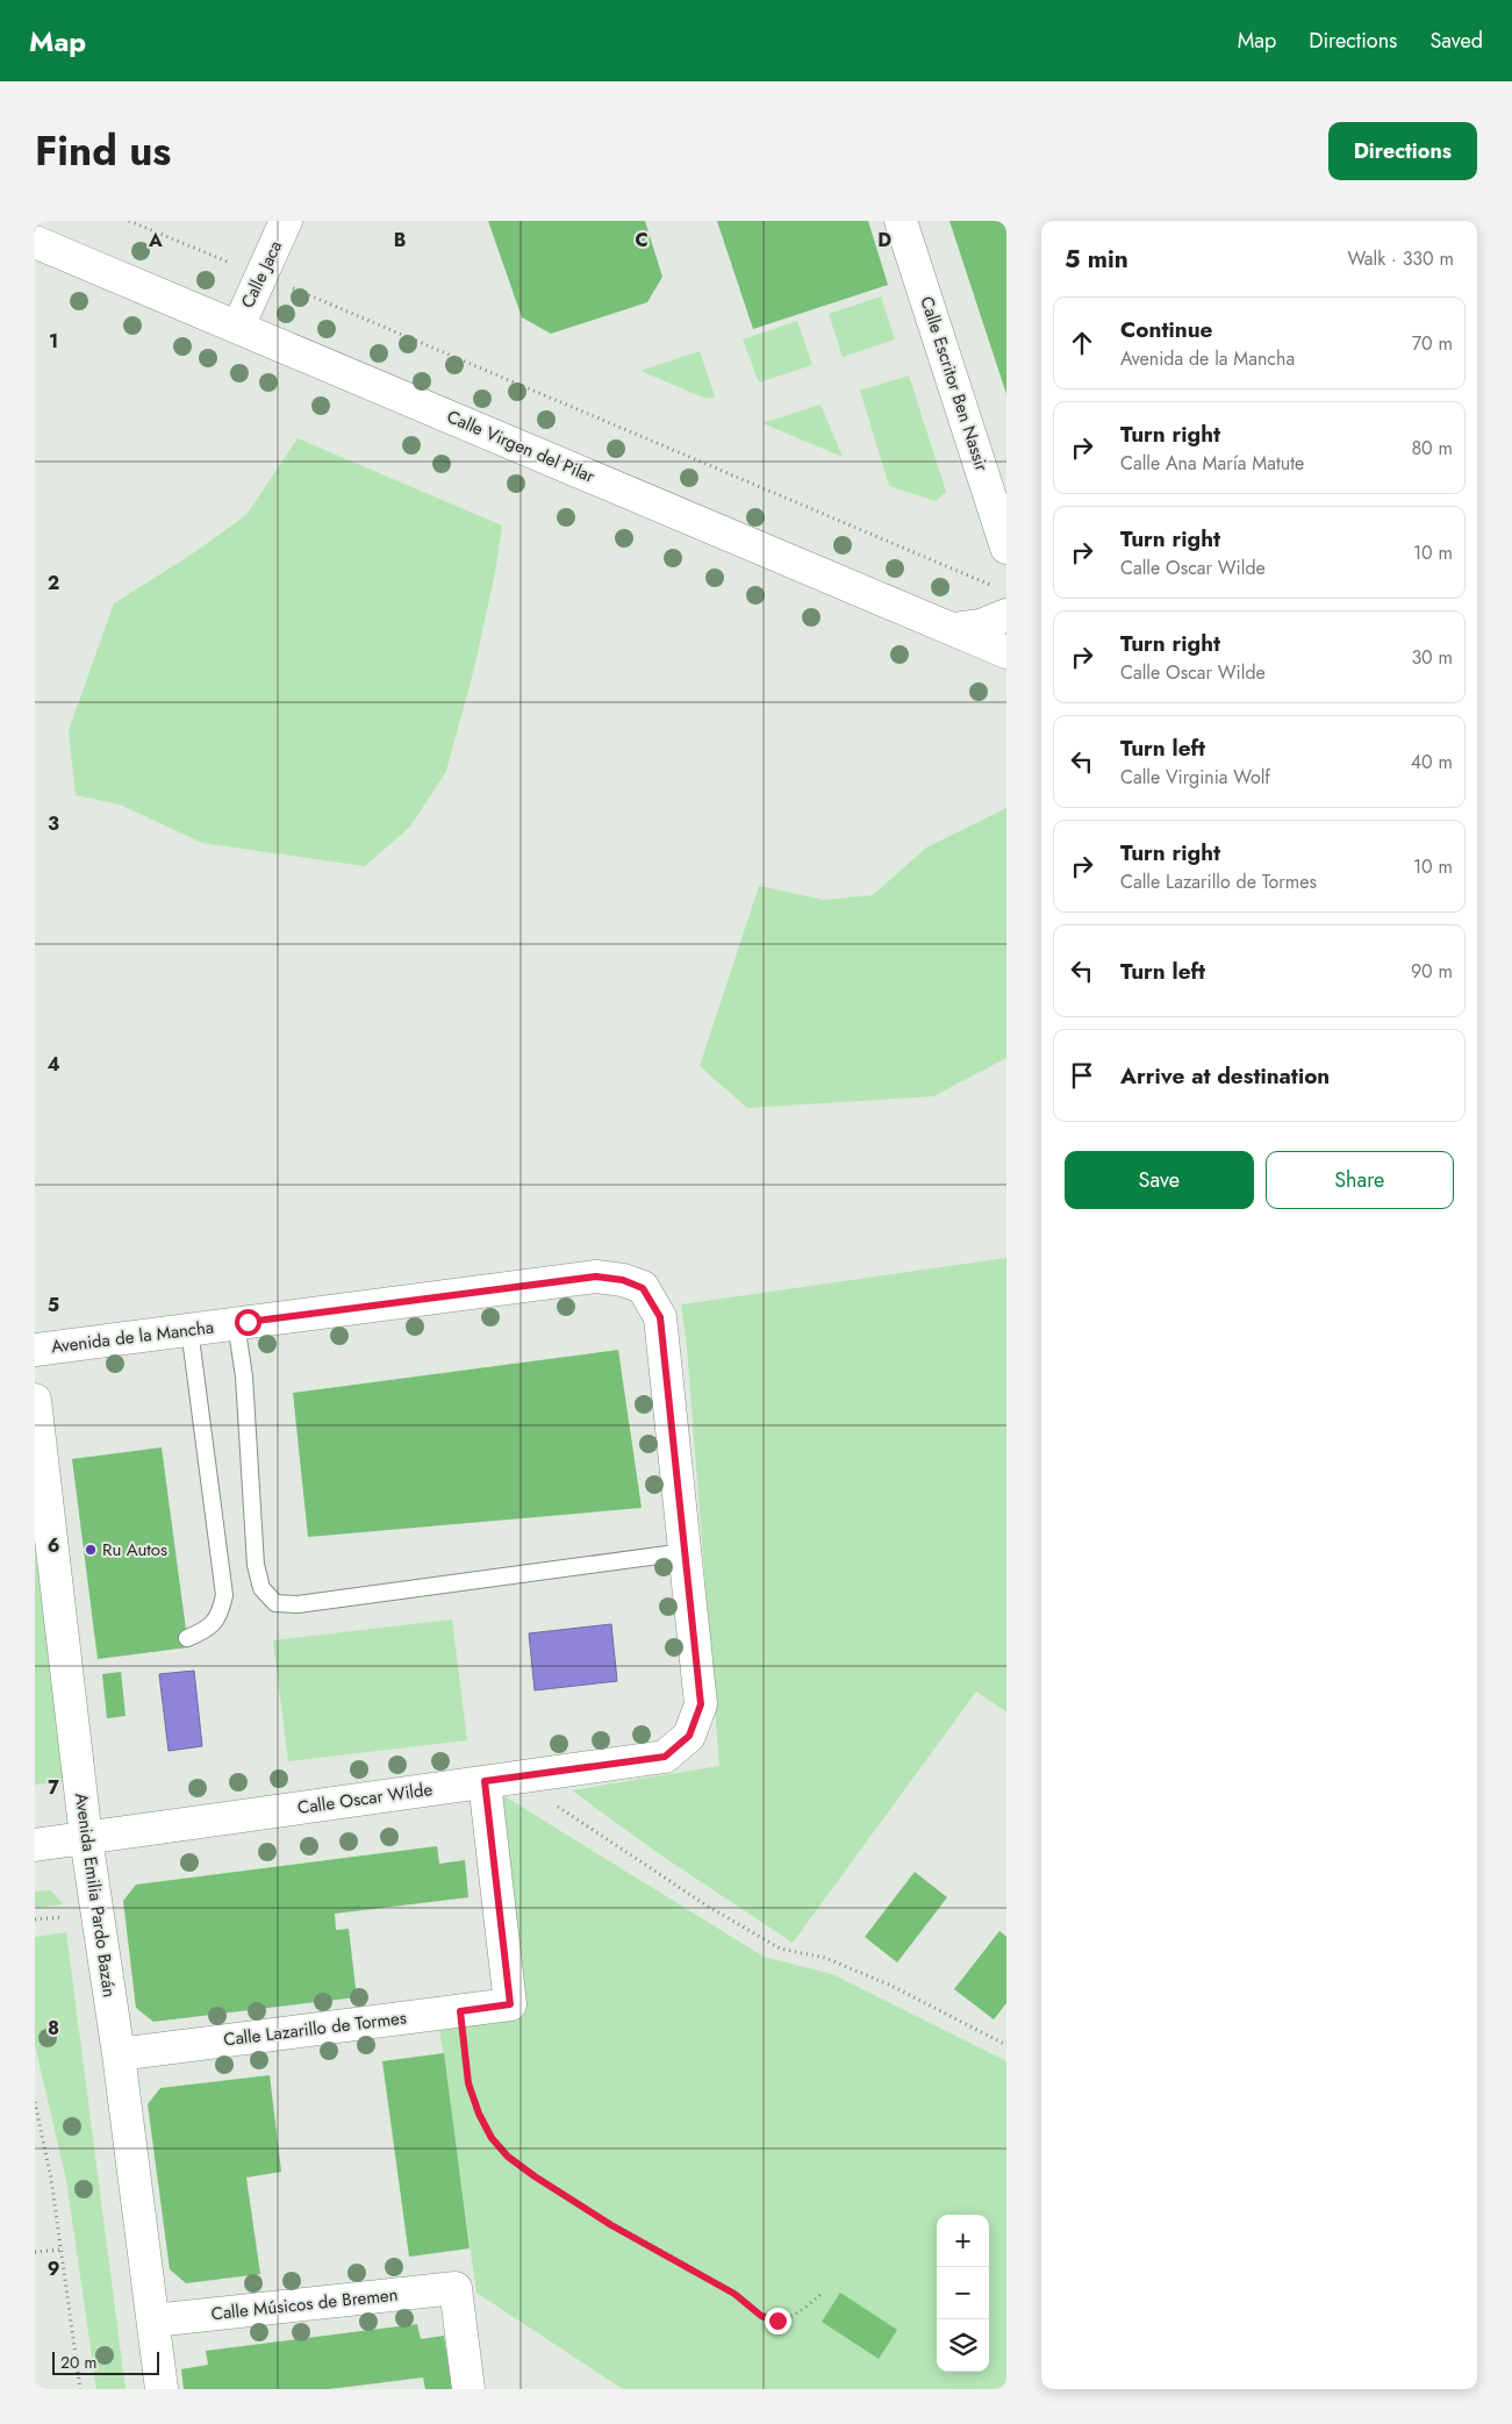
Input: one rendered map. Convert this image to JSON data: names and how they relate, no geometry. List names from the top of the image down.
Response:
{
  "streets": {
    "street": [
      "Calle Jaca",
      "Calle Escritor Ben Nassir",
      "Calle Virgen del Pilar",
      "Avenida de la Mancha",
      "Calle Oscar Wilde",
      "Avenida Emilia Pardo Bazán",
      "Calle Lazarillo de Tormes",
      "Calle Músicos de Bremen"
    ]
  },
  "crossings": [
    ["Calle Jaca", "Calle Virgen del Pilar"],
    ["Avenida de la Mancha", "Calle Oscar Wilde"],
    ["Calle Oscar Wilde", "Avenida Emilia Pardo Bazán"],
    ["Calle Oscar Wilde", "Calle Lazarillo de Tormes"],
    ["Avenida Emilia Pardo Bazán", "Calle Lazarillo de Tormes"],
    ["Avenida Emilia Pardo Bazán", "Calle Músicos de Bremen"]
  ],
  "places": ["Ru Autos"],
  "scale_bar": "20 m",
  "page": {
    "header": "Map",
    "nav": ["Map", "Directions", "Saved"],
    "title": "Find us",
    "buttons": [
      "Directions",
      ["Save", "Share"]
    ],
    "heading": ["5 min", "Walk · 330 m"],
    "list": [
      ["Continue", "Avenida de la Mancha", "70 m"],
      ["Turn right", "Calle Ana María Matute", "80 m"],
      ["Turn right", "Calle Oscar Wilde", "10 m"],
      ["Turn right", "Calle Oscar Wilde", "30 m"],
      ["Turn left", "Calle Virginia Wolf", "40 m"],
      ["Turn right", "Calle Lazarillo de Tormes", "10 m"],
      ["Turn left", "90 m"],
      "Arrive at destination"
    ],
    "map_buttons": ["+", "−"],
    "scale": "20 m"
  },
  "grid": {
    "columns": [
      "A",
      "B",
      "C",
      "D"
    ],
    "rows": [
      "1",
      "2",
      "3",
      "4",
      "5",
      "6",
      "7",
      "8",
      "9"
    ]
  }
}
